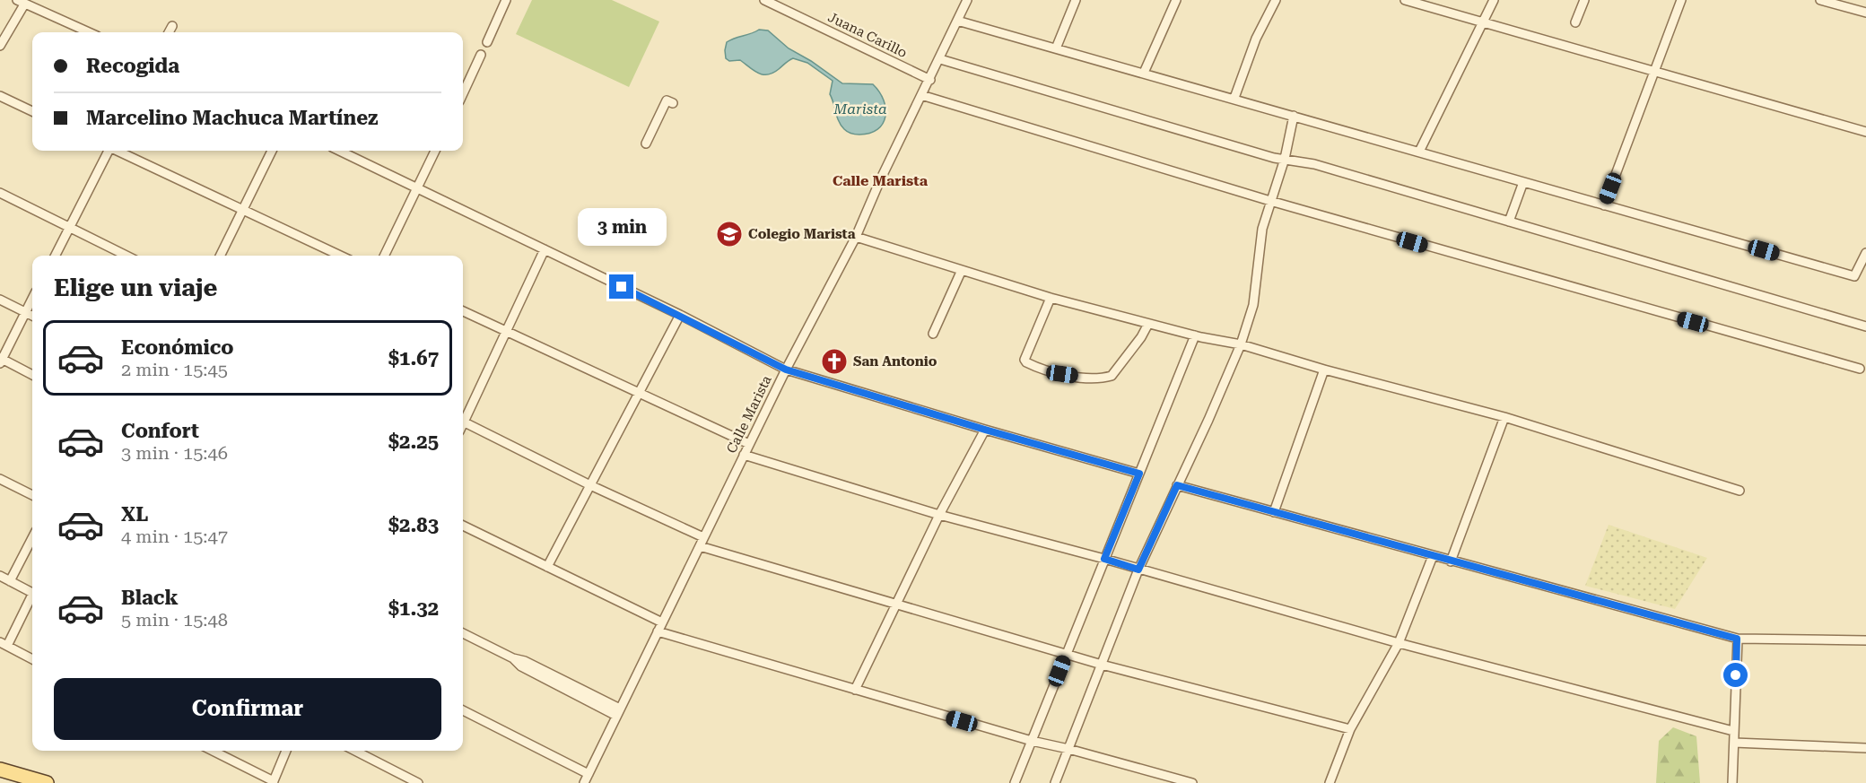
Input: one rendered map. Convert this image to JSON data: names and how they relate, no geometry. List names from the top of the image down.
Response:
{
  "streets": {
    "street": ["Juana Carillo", "Calle Marista"]
  },
  "crossings": [
    ["Juana Carillo", "Calle Marista"]
  ],
  "districts": ["Calle Marista"],
  "water": ["Marista"],
  "places": {
    "school or university": ["Colegio Marista"],
    "church": ["San Antonio"]
  },
  "page": {
    "banner": ["Recogida", "Marcelino Machuca Martínez"],
    "bubble": "3 min",
    "heading": "Elige un viaje",
    "list": [
      {
        "name": "Económico",
        "note": "2 min · 15:45",
        "value": "$1.67"
      },
      {
        "name": "Confort",
        "note": "3 min · 15:46",
        "value": "$2.25"
      },
      {
        "name": "XL",
        "note": "4 min · 15:47",
        "value": "$2.83"
      },
      {
        "name": "Black",
        "note": "5 min · 15:48",
        "value": "$1.32"
      }
    ],
    "buttons": "Confirmar"
  }
}
